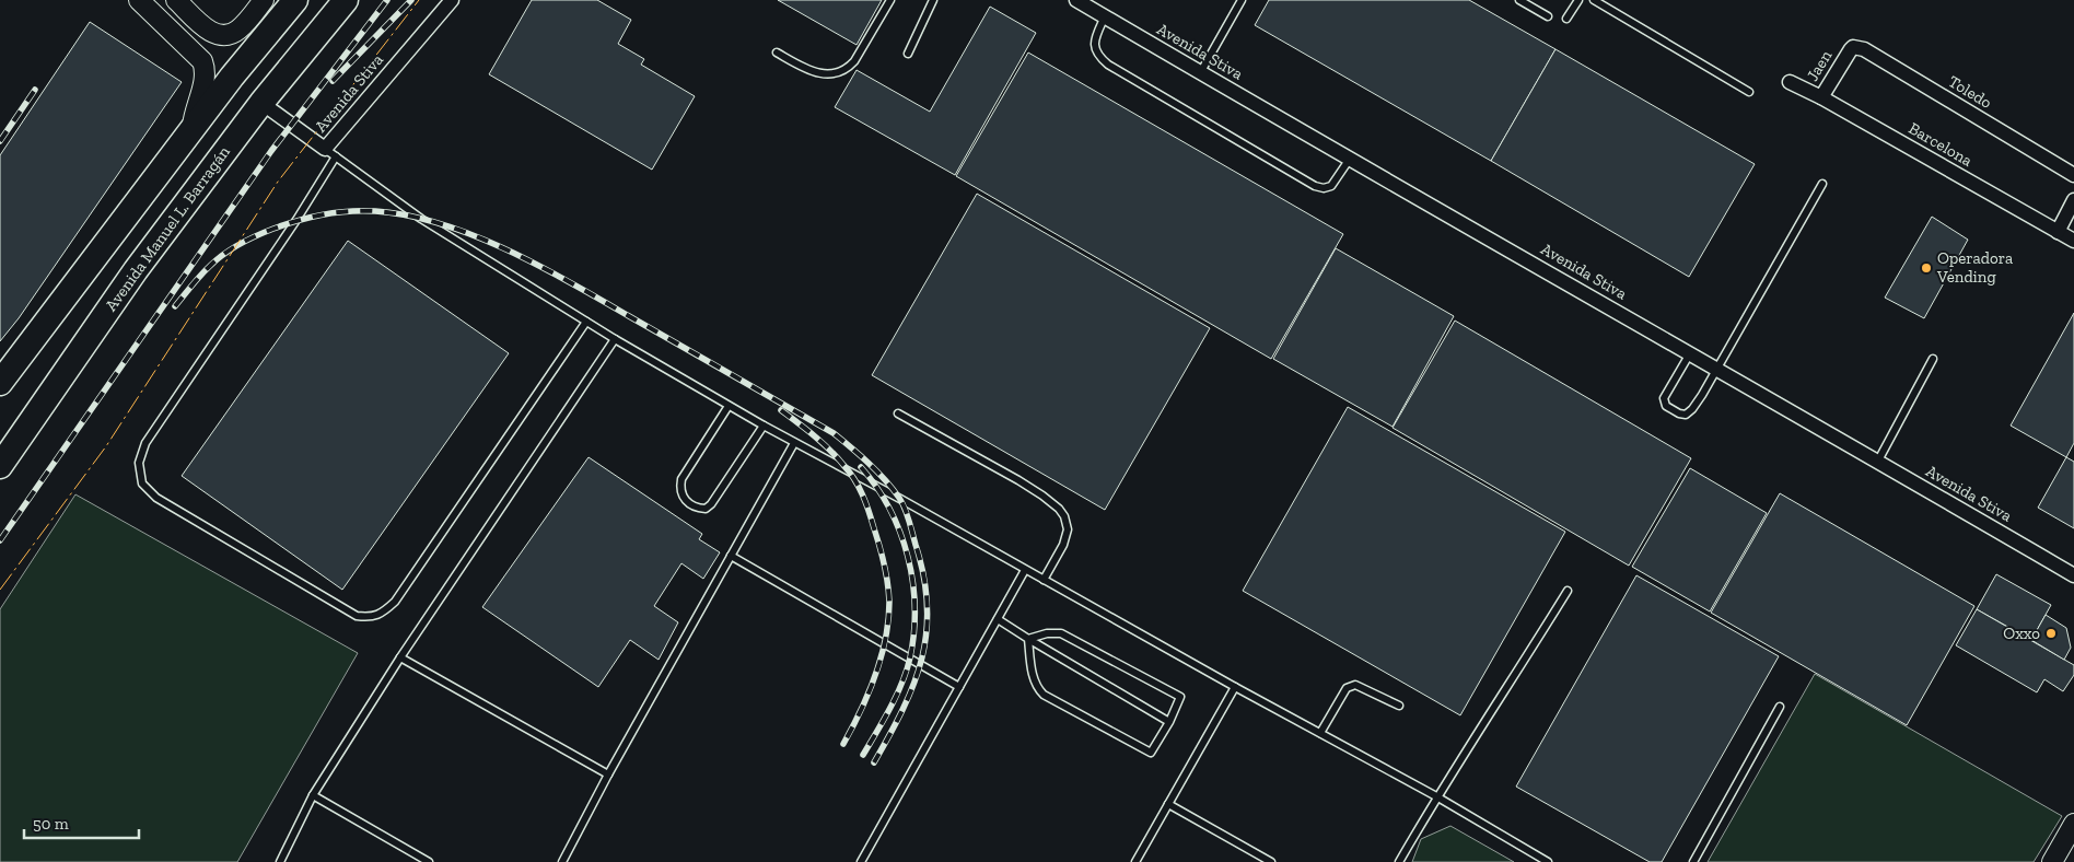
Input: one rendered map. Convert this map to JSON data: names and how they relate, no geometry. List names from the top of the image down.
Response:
{
  "streets": {
    "highway": ["Avenida Manuel L. Barragán"],
    "street": [
      "Avenida Stiva",
      "Jaen",
      "Toledo",
      "Barcelona"
    ]
  },
  "crossings": [
    ["Avenida Stiva", "Avenida Manuel L. Barragán"],
    ["Jaen", "Toledo"],
    ["Jaen", "Barcelona"]
  ],
  "places": ["Operadora Vending", "Oxxo"],
  "scale_bar": "50 m"
}
